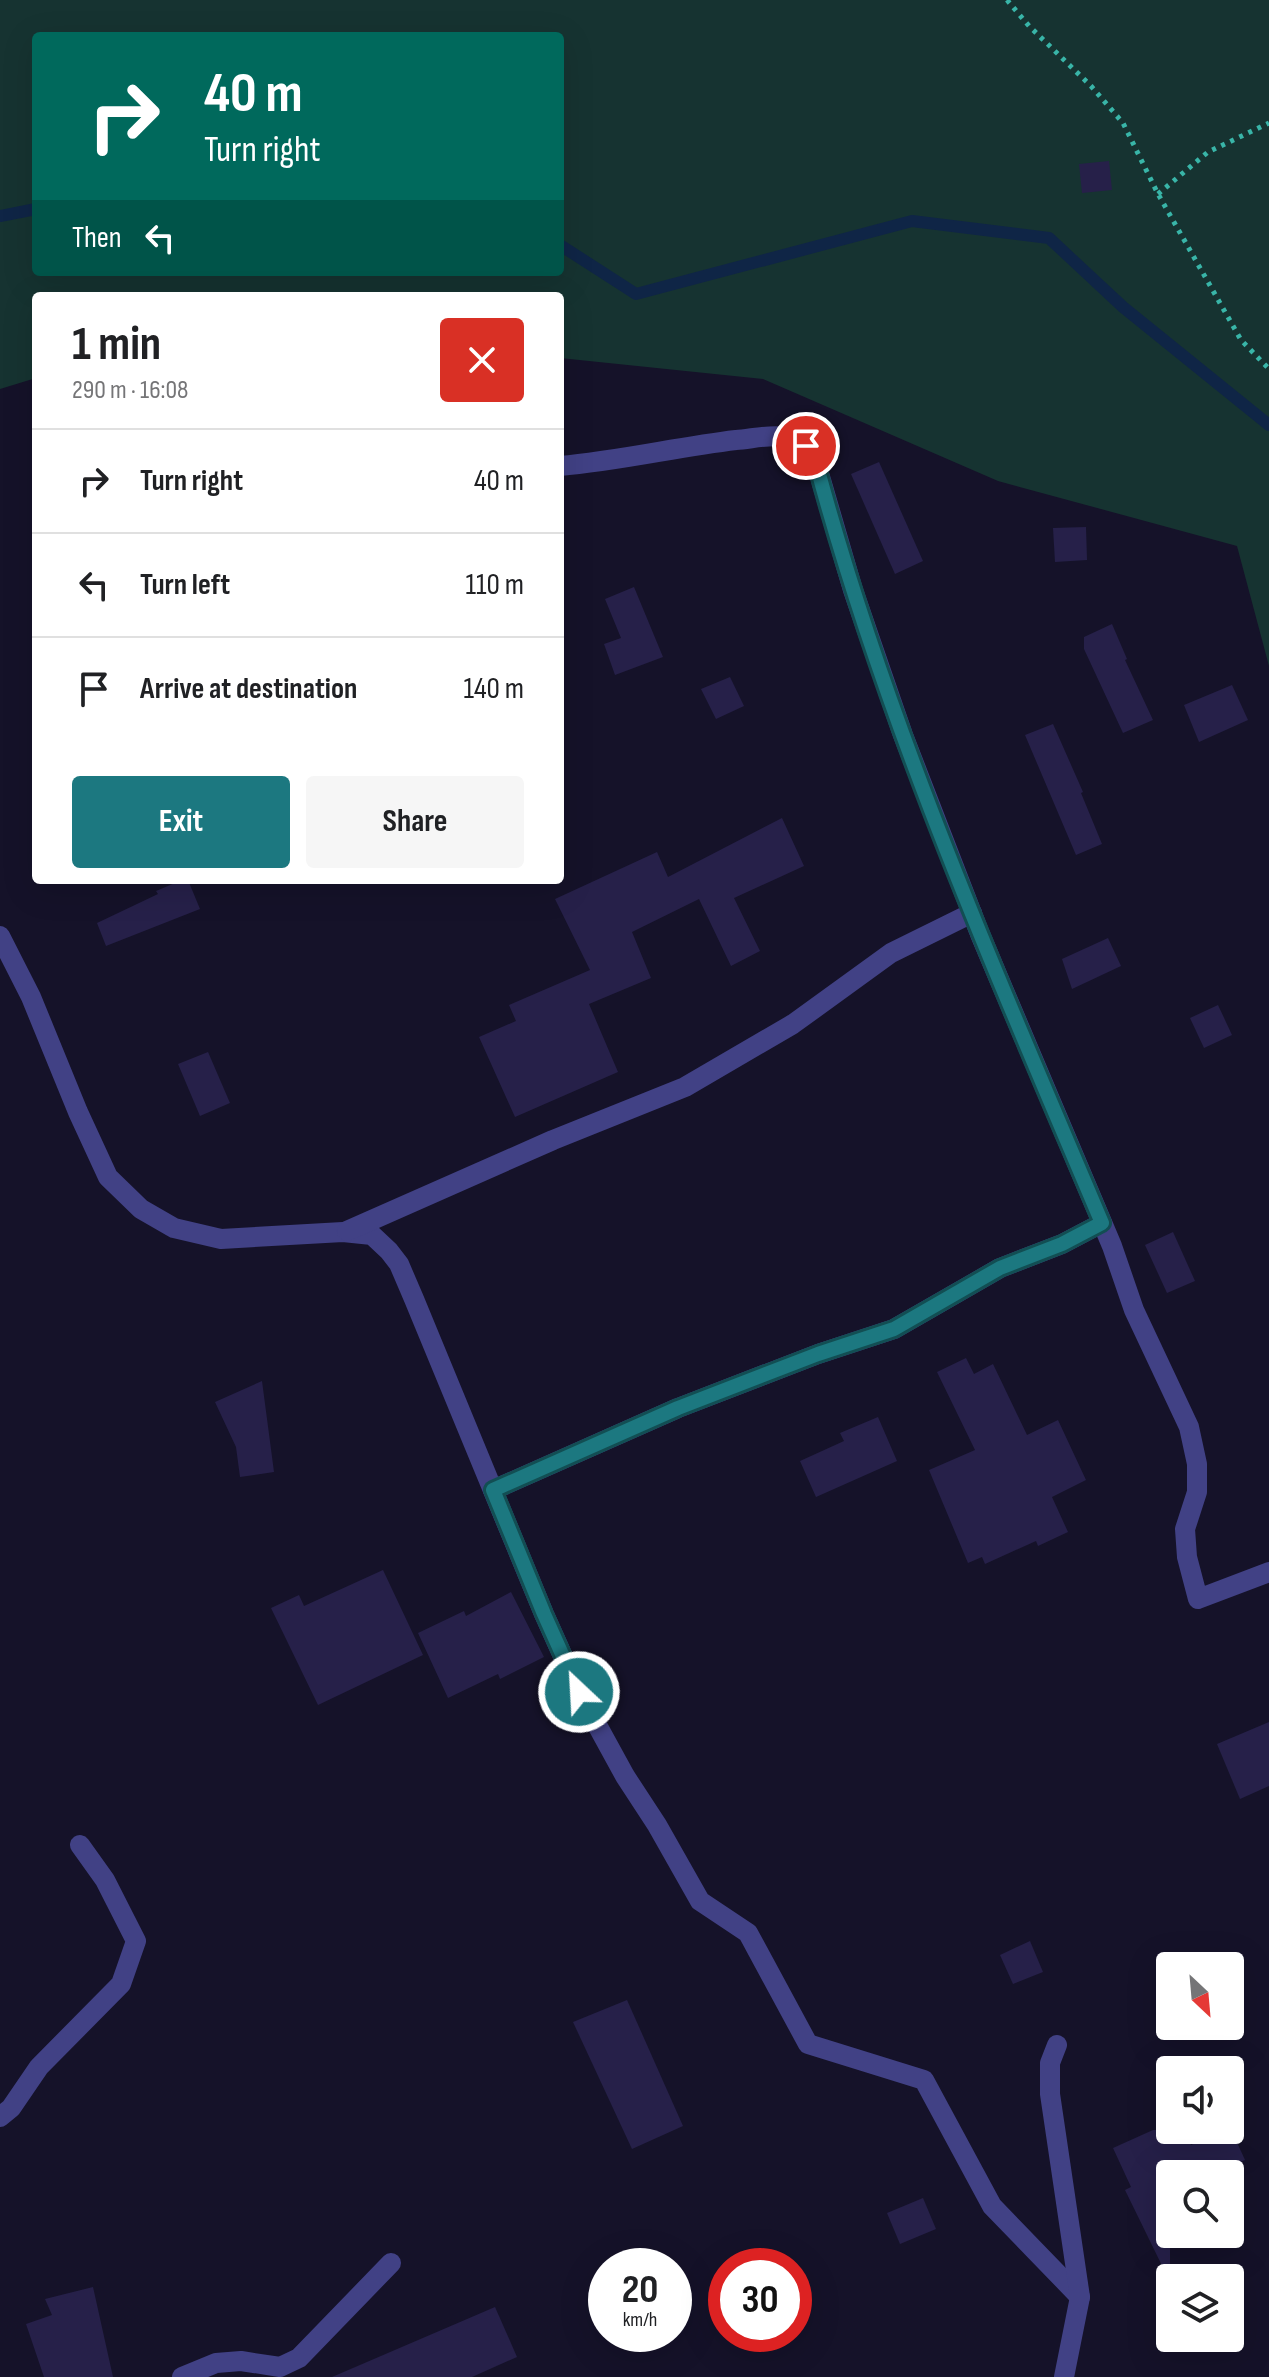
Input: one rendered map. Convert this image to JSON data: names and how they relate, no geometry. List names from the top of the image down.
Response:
{
  "north": "bottom right",
  "page": {
    "turn": ["40 m", "Turn right"],
    "then": "Then",
    "heading": ["1 min", "290 m · 16:08"],
    "list": [
      {
        "name": "Turn right",
        "value": "40 m"
      },
      {
        "name": "Turn left",
        "value": "110 m"
      },
      {
        "name": "Arrive at destination",
        "value": "140 m"
      }
    ],
    "buttons": ["Exit", "Share"],
    "speed": "20 km/h",
    "limit": "30"
  }
}
